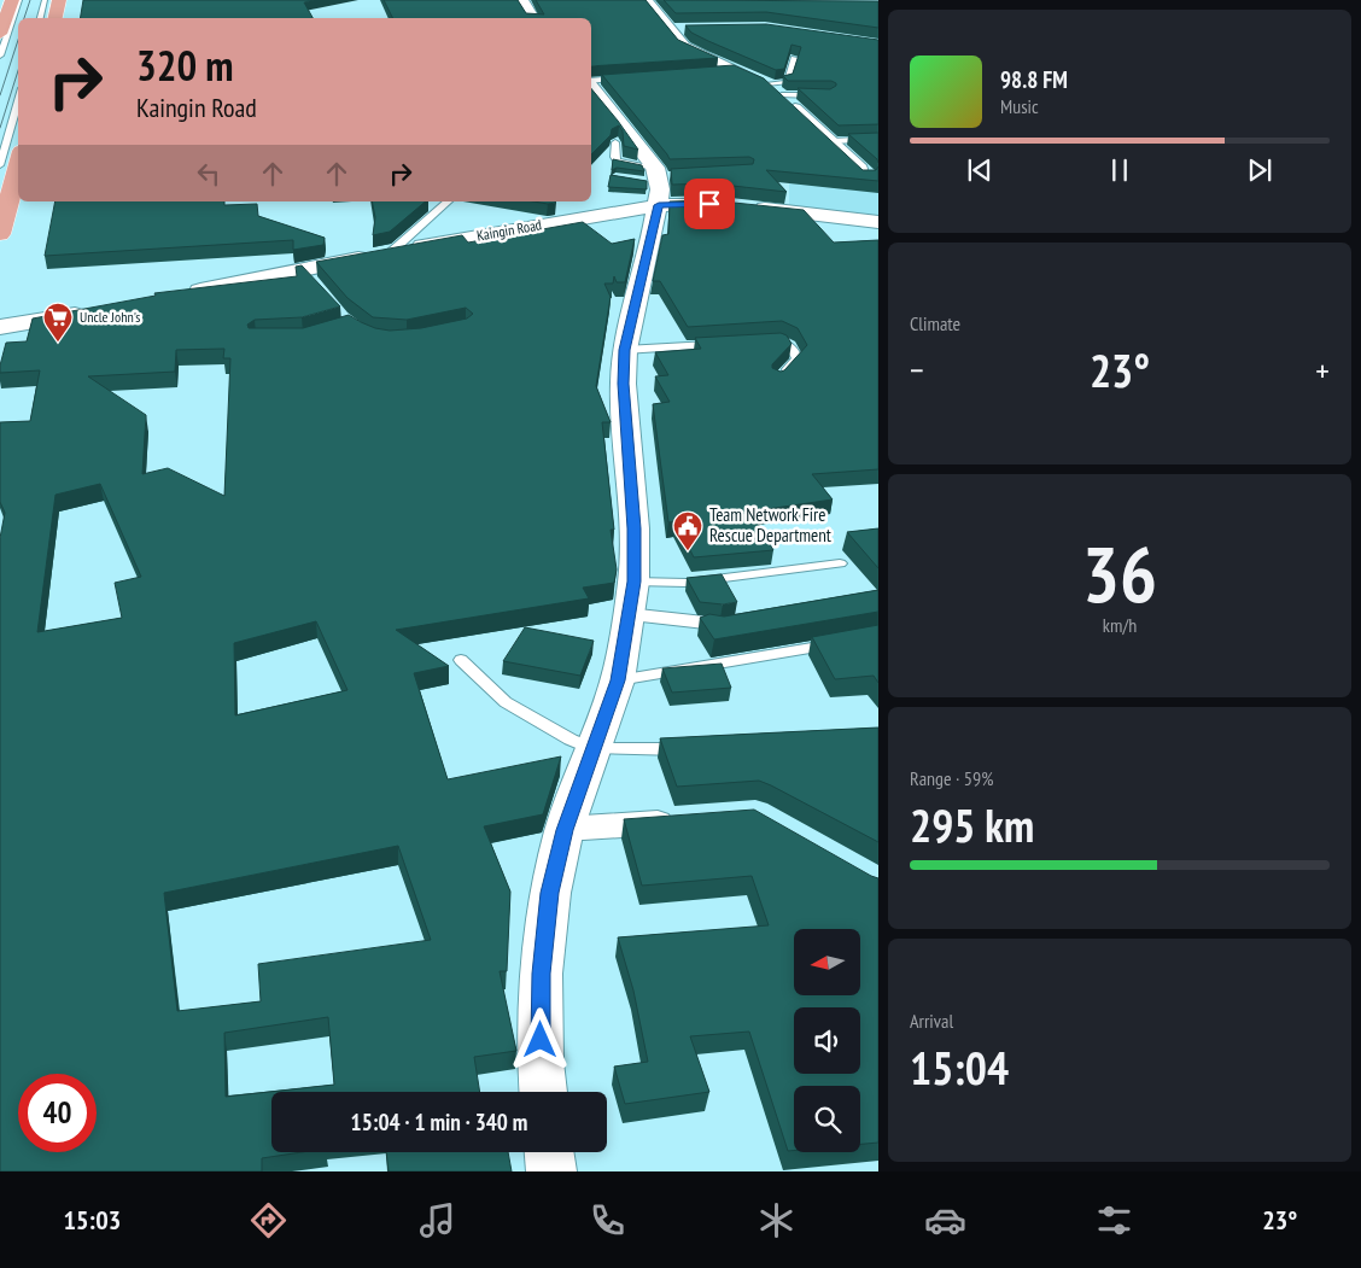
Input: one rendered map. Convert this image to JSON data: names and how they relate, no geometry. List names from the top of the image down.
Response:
{
  "streets": {
    "street": ["Kaingin Road"]
  },
  "places": {
    "supermarket": ["Uncle John's"],
    "public building": ["Team Network Fire Rescue Department"]
  },
  "north": "left",
  "page": {
    "turn": ["320 m", "Kaingin Road"],
    "song": ["98.8 FM", "Music"],
    "tile": [
      "Climate",
      ["36", "km/h"],
      ["Range · 59%", "295 km"],
      ["Arrival", "15:04"]
    ],
    "heat": ["−", "23°", "+"],
    "limit": "40",
    "trip": "15:04 · 1 min · 340 m",
    "tabs": ["15:03", "23°"]
  }
}
